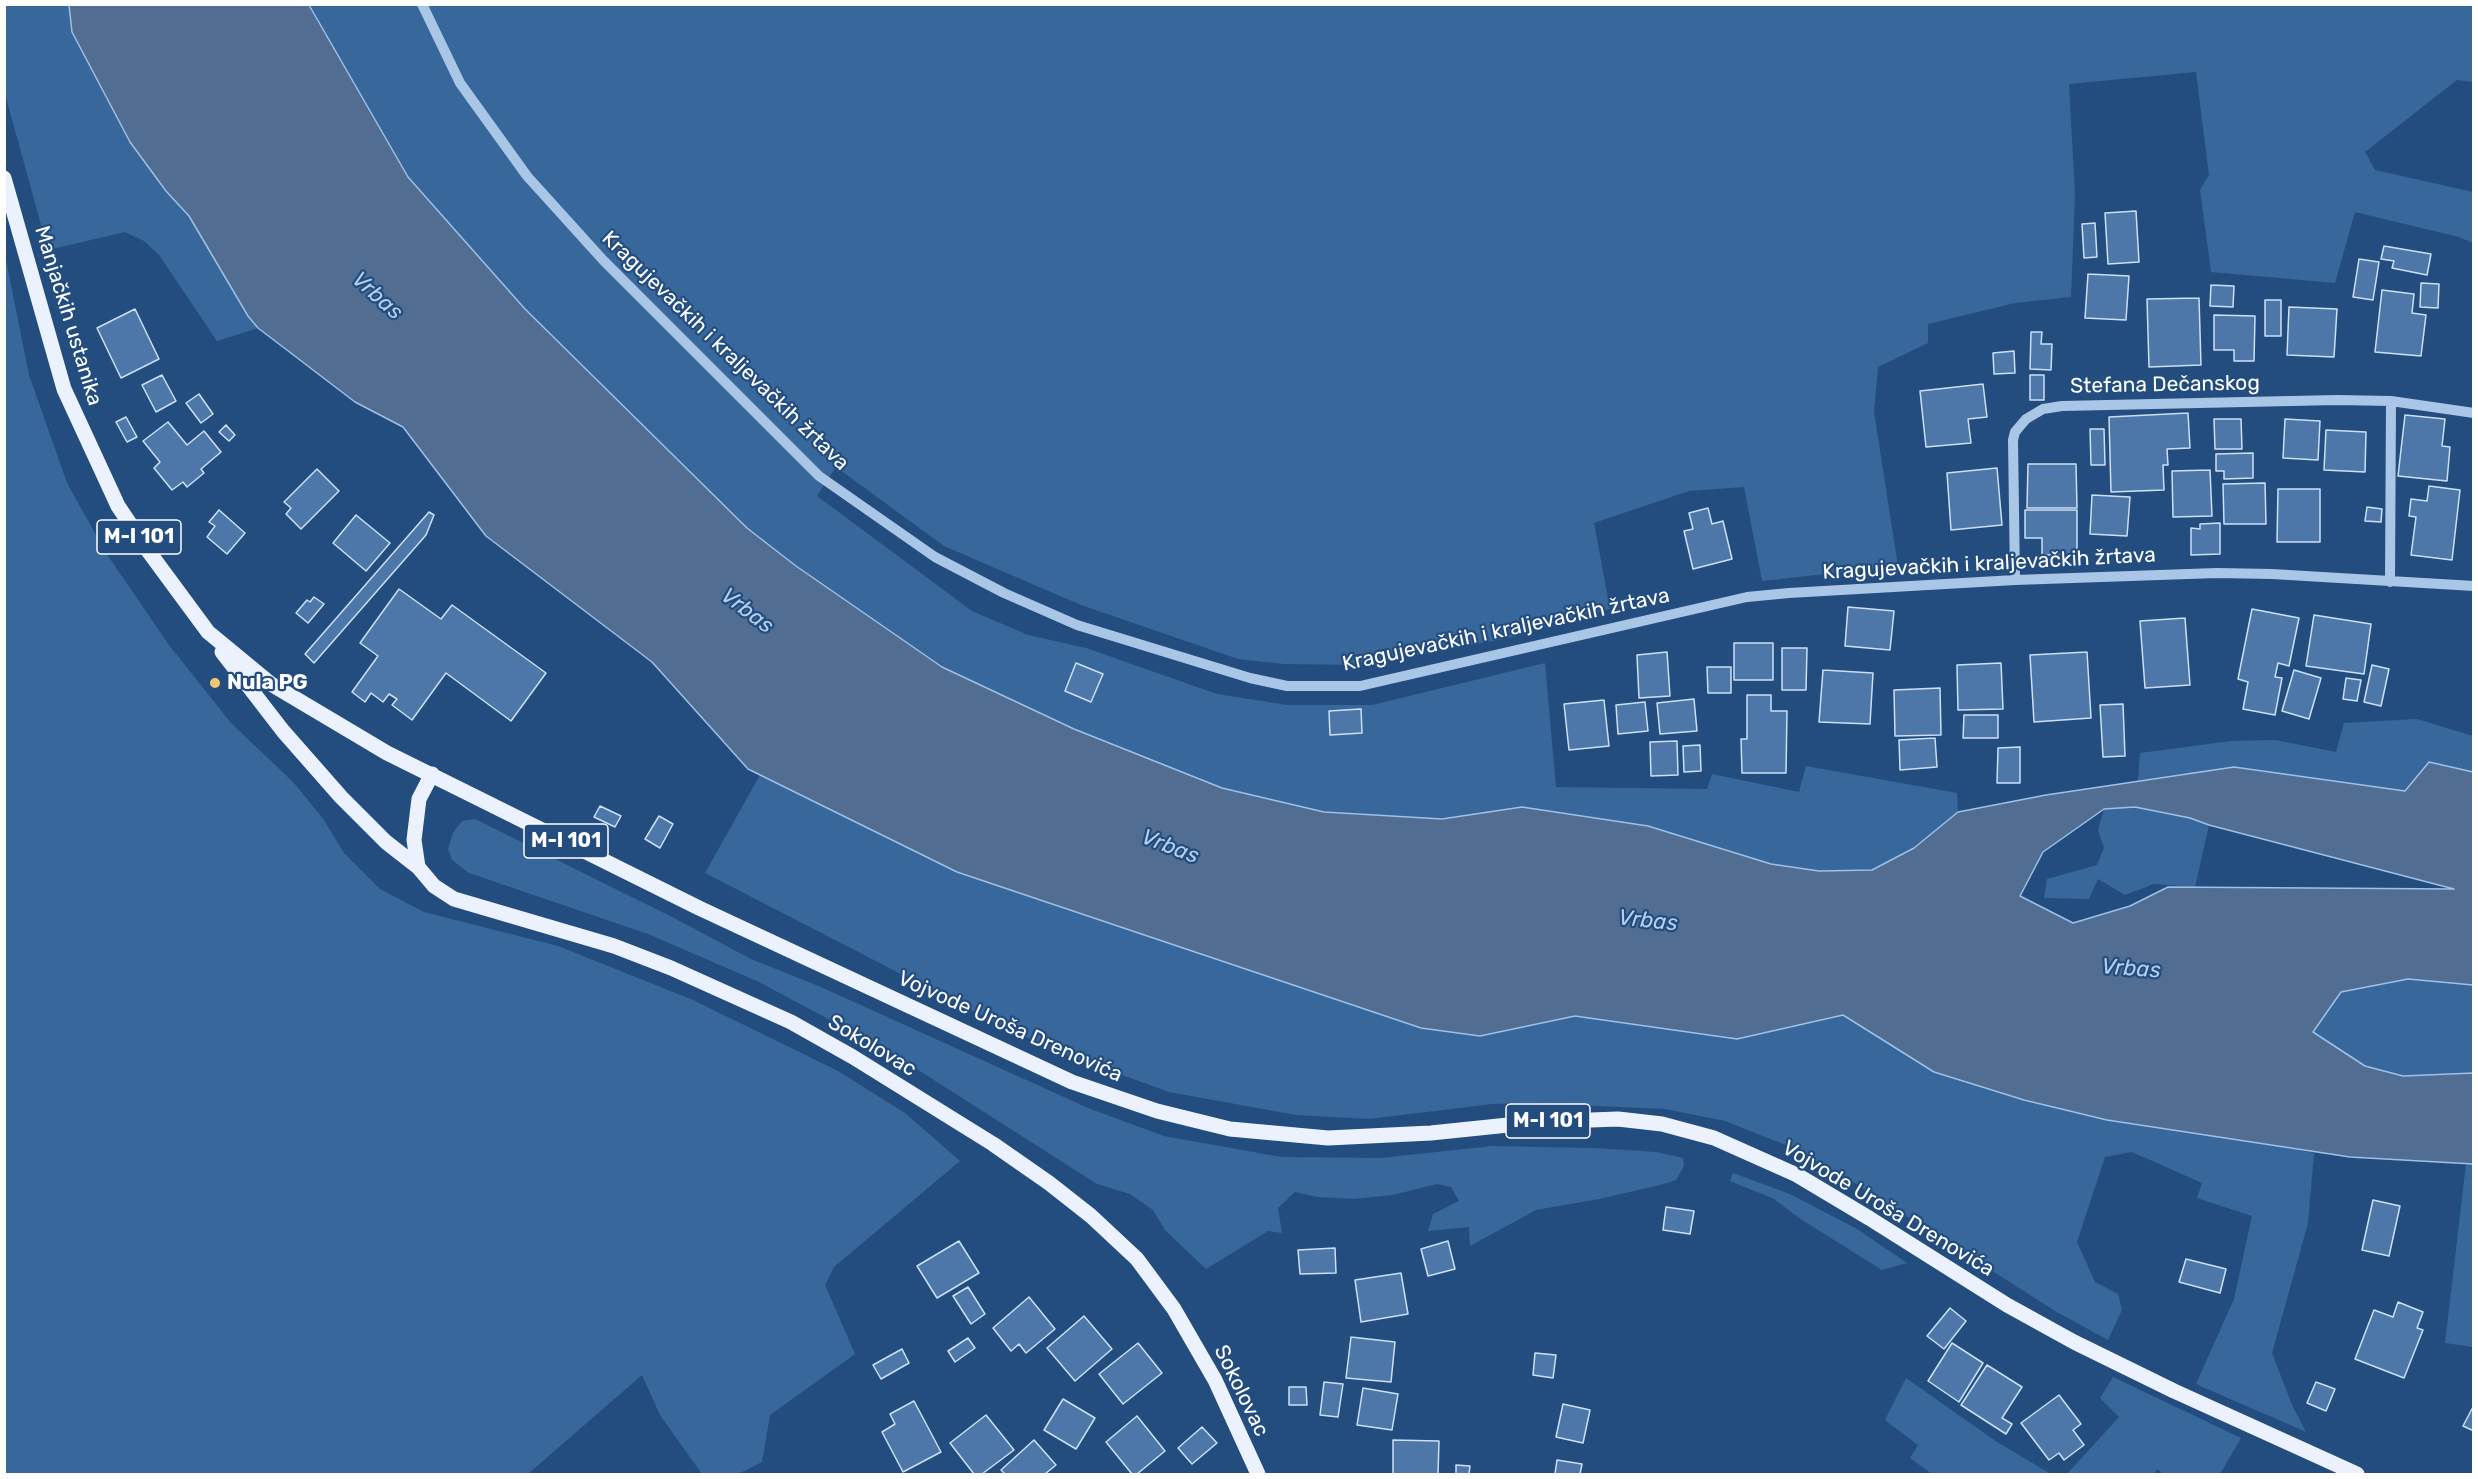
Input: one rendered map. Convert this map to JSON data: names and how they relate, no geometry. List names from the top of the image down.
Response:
{
  "streets": {
    "main road": [
      "Manjačkih ustanika",
      "M-I 101",
      "Vojvode Uroša Drenovića",
      "Sokolovac"
    ],
    "street": ["Kragujevačkih i kraljevačkih žrtava", "Stefana Dečanskog"]
  },
  "crossings": [
    ["Manjačkih ustanika", "Vojvode Uroša Drenovića"],
    ["Manjačkih ustanika", "Sokolovac"],
    ["Kragujevačkih i kraljevačkih žrtava", "Stefana Dečanskog"]
  ],
  "water": ["Vrbas"],
  "places": ["Nula PG"]
}
